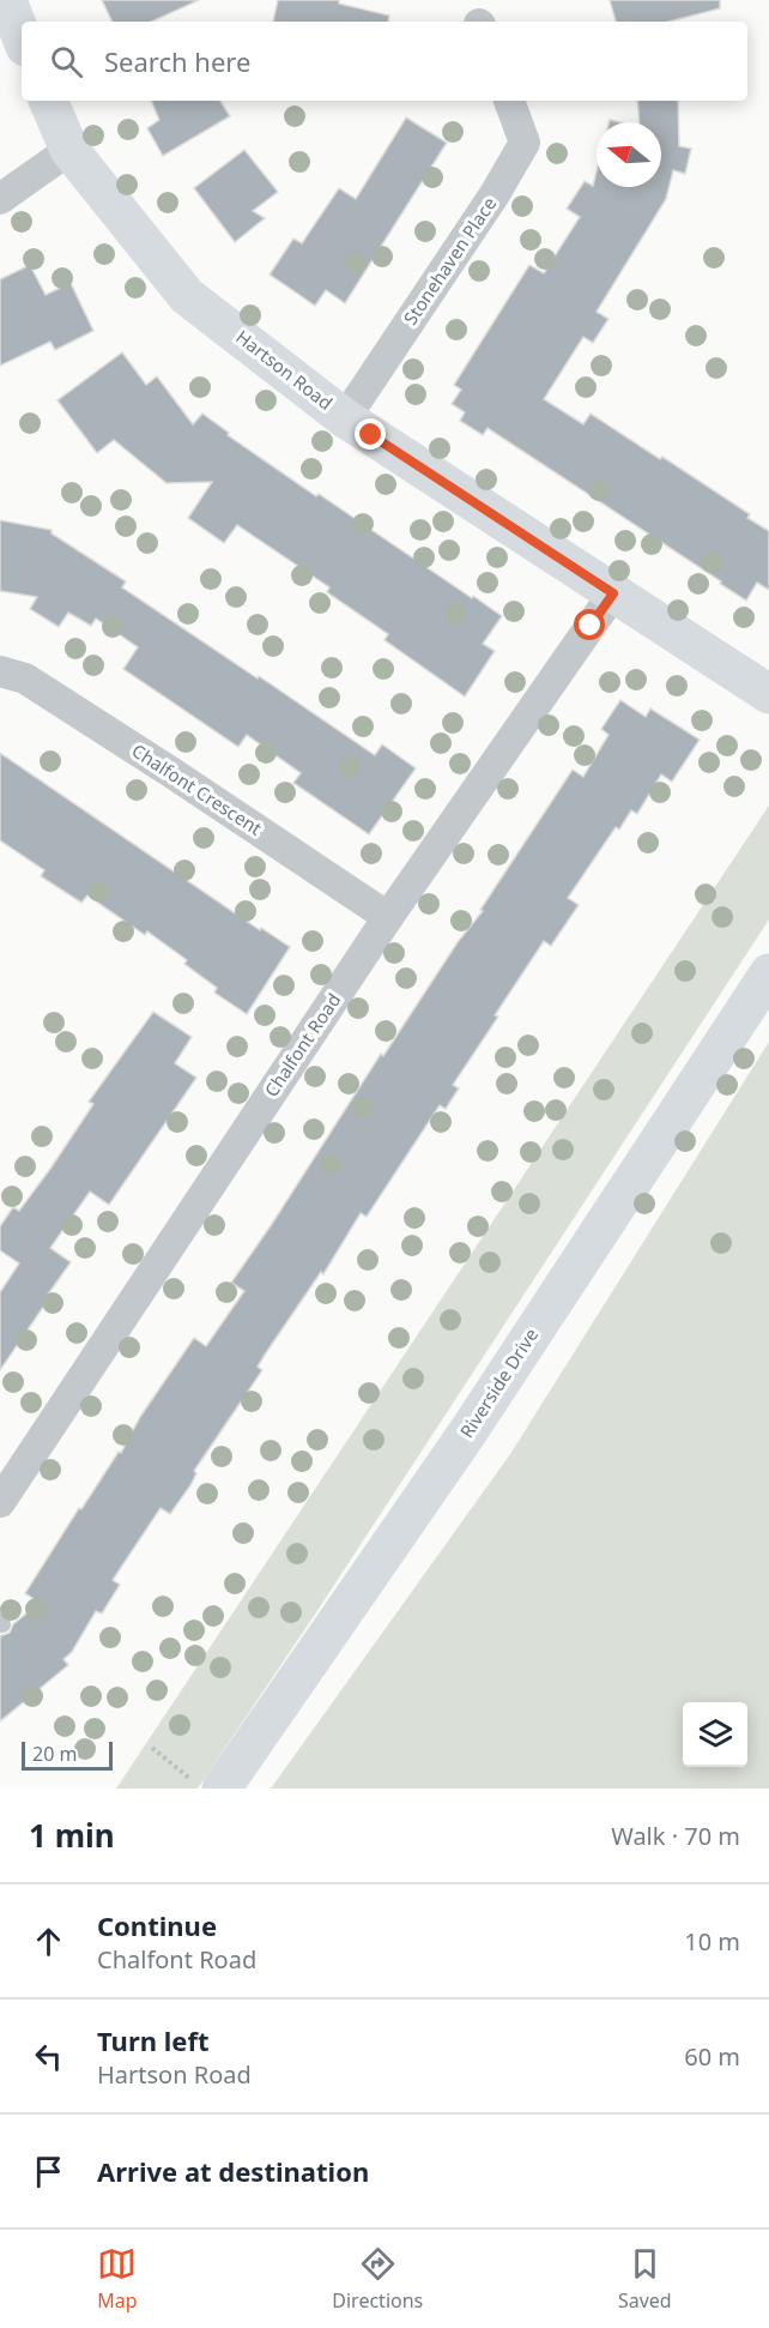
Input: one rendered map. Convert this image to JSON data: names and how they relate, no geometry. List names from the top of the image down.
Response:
{
  "streets": {
    "street": [
      "Stonehaven Place",
      "Hartson Road",
      "Chalfont Crescent",
      "Chalfont Road",
      "Riverside Drive"
    ]
  },
  "crossings": [
    ["Stonehaven Place", "Hartson Road"],
    ["Hartson Road", "Chalfont Road"],
    ["Chalfont Crescent", "Chalfont Road"]
  ],
  "scale_bar": "20 m",
  "north": "left",
  "page": {
    "search": "Search here",
    "scale": "20 m",
    "heading": ["1 min", "Walk · 70 m"],
    "list": [
      ["Continue", "Chalfont Road", "10 m"],
      ["Turn left", "Hartson Road", "60 m"],
      "Arrive at destination"
    ],
    "nav": ["Map", "Directions", "Saved"]
  }
}
